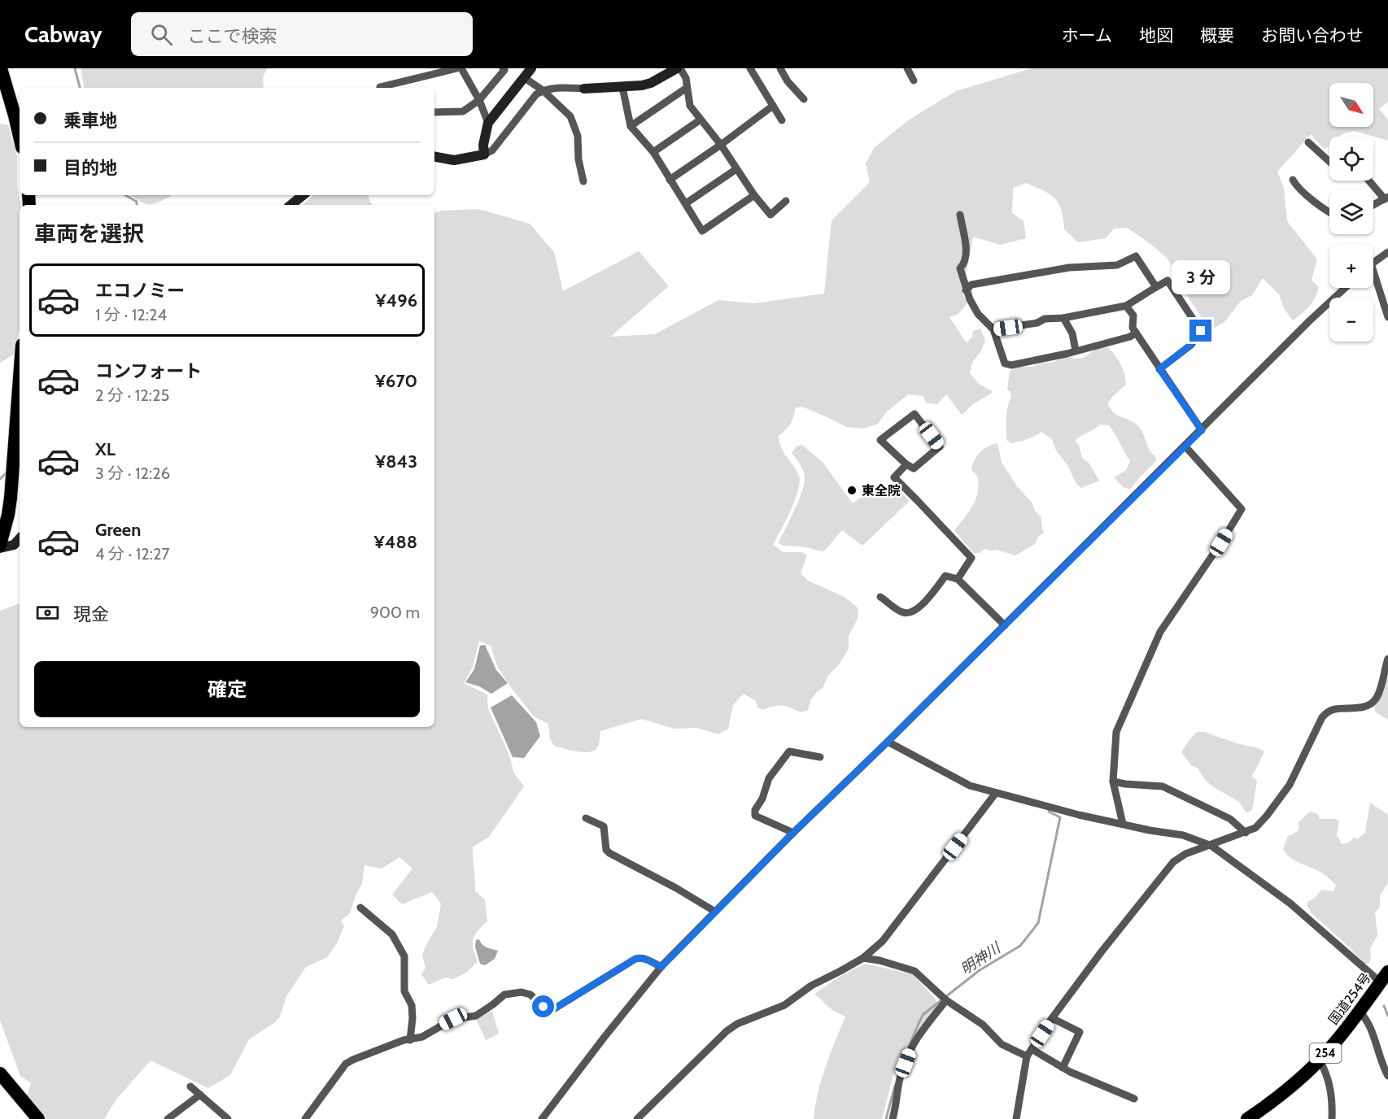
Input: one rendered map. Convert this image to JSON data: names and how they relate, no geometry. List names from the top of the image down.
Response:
{
  "streets": {
    "highway": ["国道254号", "254"]
  },
  "water": ["明神川"],
  "places": ["東全院"],
  "north": "bottom right",
  "page": {
    "header": "Cabway",
    "search": "ここで検索",
    "nav": [
      "ホーム",
      "地図",
      "概要",
      "お問い合わせ"
    ],
    "map_buttons": ["+", "−"],
    "banner": ["乗車地", "目的地"],
    "heading": "車両を選択",
    "bubble": "3 分",
    "list": [
      {
        "name": "エコノミー",
        "note": "1 分 · 12:24",
        "value": "¥496"
      },
      {
        "name": "コンフォート",
        "note": "2 分 · 12:25",
        "value": "¥670"
      },
      {
        "name": "XL",
        "note": "3 分 · 12:26",
        "value": "¥843"
      },
      {
        "name": "Green",
        "note": "4 分 · 12:27",
        "value": "¥488"
      }
    ],
    "pay": ["現金", "900 m"],
    "buttons": "確定"
  }
}
